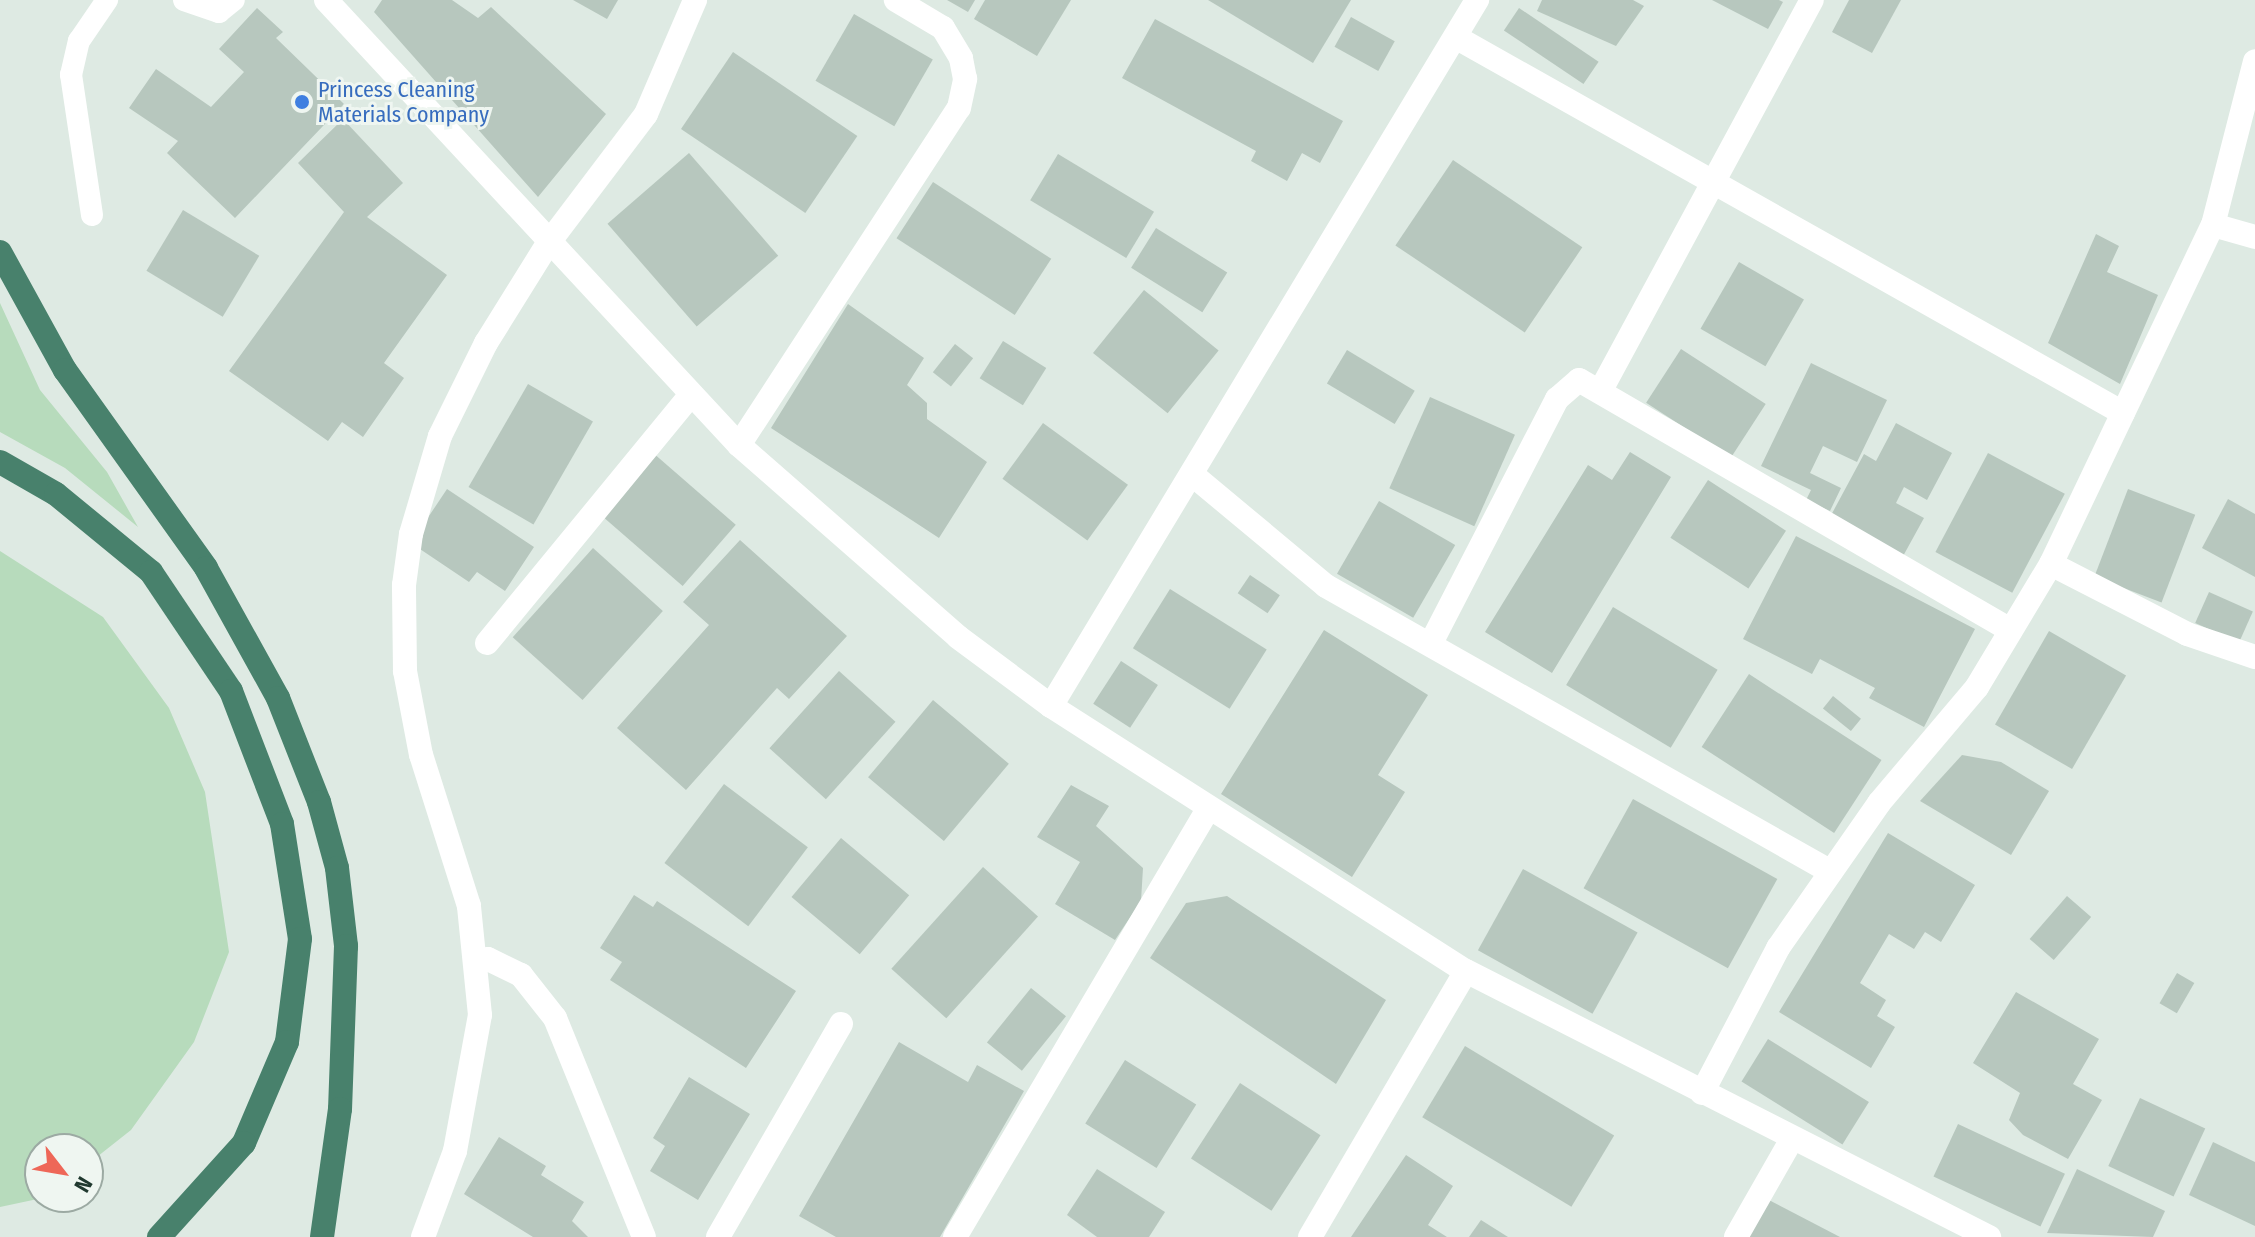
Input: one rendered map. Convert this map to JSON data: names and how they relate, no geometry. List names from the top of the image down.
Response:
{
  "places": ["Princess Cleaning Materials Company"],
  "north": "bottom right"
}
